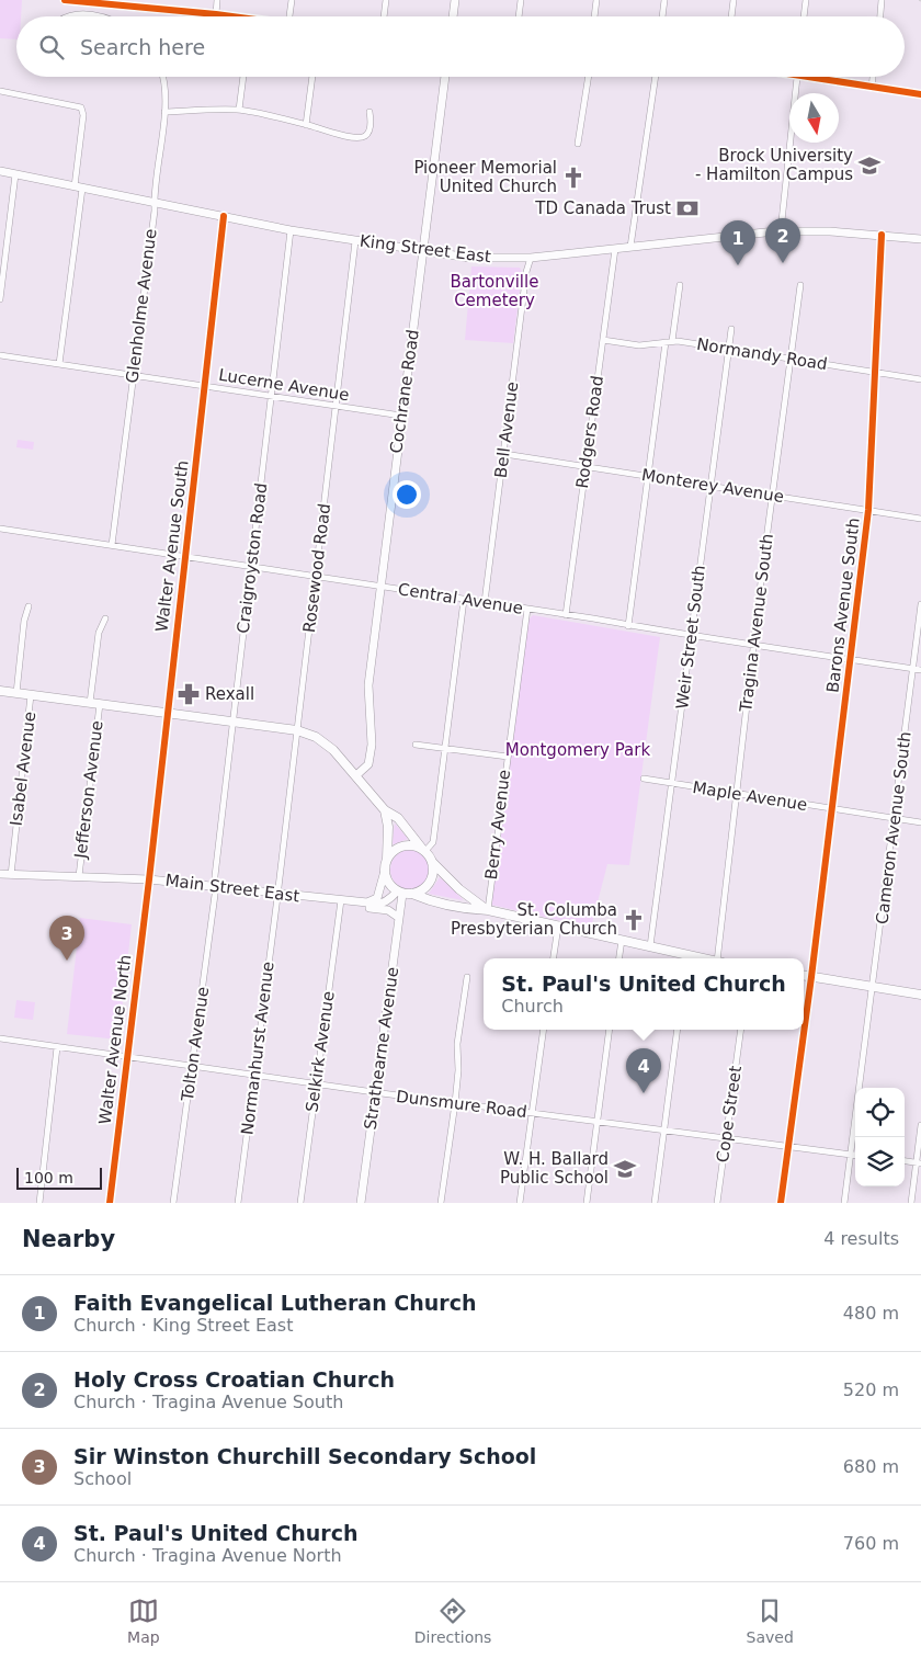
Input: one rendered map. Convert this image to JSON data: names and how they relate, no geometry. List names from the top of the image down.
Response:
{
  "streets": {
    "street": [
      "King Street East",
      "Glenholme Avenue",
      "Normandy Road",
      "Lucerne Avenue",
      "Cochrane Road",
      "Bell Avenue",
      "Rodgers Road",
      "Monterey Avenue",
      "Walter Avenue South",
      "Craigroyston Road",
      "Rosewood Road",
      "Central Avenue",
      "Barons Avenue South",
      "Tragina Avenue South",
      "Weir Street South",
      "Isabel Avenue",
      "Jefferson Avenue",
      "Maple Avenue",
      "Berry Avenue",
      "Cameron Avenue South",
      "Main Street East",
      "Walter Avenue North",
      "Tolton Avenue",
      "Normanhurst Avenue",
      "Strathearne Avenue",
      "Selkirk Avenue",
      "Dunsmure Road",
      "Cope Street"
    ]
  },
  "crossings": [
    ["King Street East", "Glenholme Avenue"],
    ["King Street East", "Cochrane Road"],
    ["King Street East", "Bell Avenue"],
    ["King Street East", "Rodgers Road"],
    ["King Street East", "Walter Avenue South"],
    ["King Street East", "Craigroyston Road"],
    ["King Street East", "Rosewood Road"],
    ["King Street East", "Barons Avenue South"],
    ["Glenholme Avenue", "Lucerne Avenue"],
    ["Glenholme Avenue", "Central Avenue"],
    ["Normandy Road", "Rodgers Road"],
    ["Normandy Road", "Barons Avenue South"],
    ["Normandy Road", "Tragina Avenue South"],
    ["Normandy Road", "Weir Street South"],
    ["Lucerne Avenue", "Cochrane Road"],
    ["Lucerne Avenue", "Walter Avenue South"],
    ["Lucerne Avenue", "Craigroyston Road"],
    ["Lucerne Avenue", "Rosewood Road"],
    ["Cochrane Road", "Central Avenue"],
    ["Bell Avenue", "Monterey Avenue"],
    ["Bell Avenue", "Central Avenue"],
    ["Rodgers Road", "Monterey Avenue"],
    ["Rodgers Road", "Central Avenue"],
    ["Monterey Avenue", "Barons Avenue South"],
    ["Monterey Avenue", "Tragina Avenue South"],
    ["Monterey Avenue", "Weir Street South"],
    ["Walter Avenue South", "Central Avenue"],
    ["Walter Avenue South", "Main Street East"],
    ["Walter Avenue South", "Walter Avenue North"],
    ["Craigroyston Road", "Central Avenue"],
    ["Craigroyston Road", "Main Street East"],
    ["Craigroyston Road", "Tolton Avenue"],
    ["Rosewood Road", "Central Avenue"],
    ["Rosewood Road", "Main Street East"],
    ["Rosewood Road", "Normanhurst Avenue"],
    ["Central Avenue", "Barons Avenue South"],
    ["Central Avenue", "Tragina Avenue South"],
    ["Central Avenue", "Weir Street South"],
    ["Central Avenue", "Berry Avenue"],
    ["Central Avenue", "Cameron Avenue South"],
    ["Barons Avenue South", "Maple Avenue"],
    ["Barons Avenue South", "Dunsmure Road"],
    ["Tragina Avenue South", "Maple Avenue"],
    ["Weir Street South", "Maple Avenue"],
    ["Isabel Avenue", "Main Street East"],
    ["Jefferson Avenue", "Main Street East"],
    ["Maple Avenue", "Cameron Avenue South"],
    ["Cameron Avenue South", "Dunsmure Road"],
    ["Main Street East", "Walter Avenue North"],
    ["Main Street East", "Tolton Avenue"],
    ["Main Street East", "Normanhurst Avenue"],
    ["Main Street East", "Strathearne Avenue"],
    ["Main Street East", "Selkirk Avenue"],
    ["Walter Avenue North", "Dunsmure Road"],
    ["Tolton Avenue", "Dunsmure Road"],
    ["Normanhurst Avenue", "Dunsmure Road"],
    ["Strathearne Avenue", "Dunsmure Road"],
    ["Selkirk Avenue", "Dunsmure Road"],
    ["Dunsmure Road", "Cope Street"]
  ],
  "parks": ["Bartonville Cemetery", "Montgomery Park"],
  "places": {
    "school or university": ["Brock University - Hamilton Campus", "W. H. Ballard Public School"],
    "church": ["Pioneer Memorial United Church", "St. Columba Presbyterian Church"],
    "bank": ["TD Canada Trust"],
    "pharmacy": ["Rexall"]
  },
  "scale_bar": "100 m",
  "north": "bottom",
  "page": {
    "search": "Search here",
    "pins": [
      "2",
      "1",
      "3",
      "4"
    ],
    "popup": ["St. Paul's United Church", "Church"],
    "scale": "100 m",
    "heading": ["Nearby", "4 results"],
    "list": [
      {
        "mark": "1",
        "name": "Faith Evangelical Lutheran Church",
        "note": "Church · King Street East",
        "value": "480 m"
      },
      {
        "mark": "2",
        "name": "Holy Cross Croatian Church",
        "note": "Church · Tragina Avenue South",
        "value": "520 m"
      },
      {
        "mark": "3",
        "name": "Sir Winston Churchill Secondary School",
        "note": "School",
        "value": "680 m"
      },
      {
        "mark": "4",
        "name": "St. Paul's United Church",
        "note": "Church · Tragina Avenue North",
        "value": "760 m"
      }
    ],
    "nav": ["Map", "Directions", "Saved"]
  }
}
